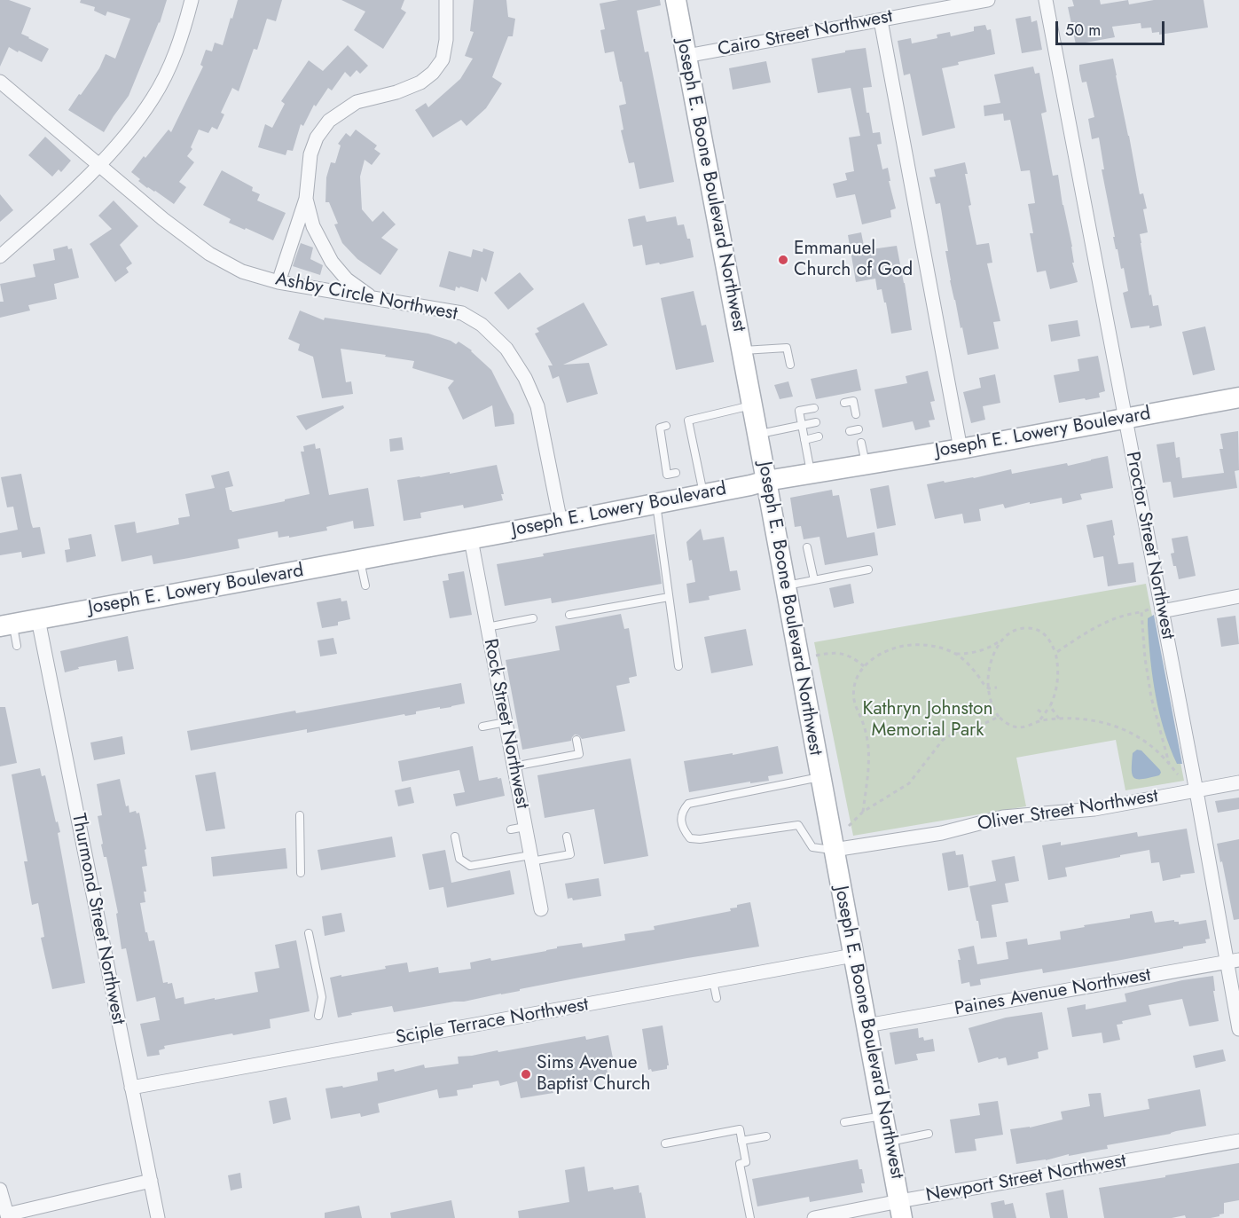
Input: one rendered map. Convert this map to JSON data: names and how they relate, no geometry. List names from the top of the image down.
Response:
{
  "streets": {
    "main road": ["Joseph E. Boone Boulevard Northwest", "Joseph E. Lowery Boulevard"],
    "street": [
      "Cairo Street Northwest",
      "Ashby Circle Northwest",
      "Proctor Street Northwest",
      "Rock Street Northwest",
      "Oliver Street Northwest",
      "Thurmond Street Northwest",
      "Paines Avenue Northwest",
      "Sciple Terrace Northwest",
      "Newport Street Northwest"
    ]
  },
  "crossings": [
    ["Cairo Street Northwest", "Joseph E. Boone Boulevard Northwest"],
    ["Joseph E. Boone Boulevard Northwest", "Joseph E. Lowery Boulevard"],
    ["Joseph E. Boone Boulevard Northwest", "Oliver Street Northwest"],
    ["Joseph E. Boone Boulevard Northwest", "Paines Avenue Northwest"],
    ["Joseph E. Boone Boulevard Northwest", "Sciple Terrace Northwest"],
    ["Joseph E. Boone Boulevard Northwest", "Newport Street Northwest"],
    ["Ashby Circle Northwest", "Joseph E. Lowery Boulevard"],
    ["Joseph E. Lowery Boulevard", "Proctor Street Northwest"],
    ["Joseph E. Lowery Boulevard", "Rock Street Northwest"],
    ["Joseph E. Lowery Boulevard", "Thurmond Street Northwest"],
    ["Proctor Street Northwest", "Oliver Street Northwest"],
    ["Proctor Street Northwest", "Paines Avenue Northwest"],
    ["Thurmond Street Northwest", "Sciple Terrace Northwest"]
  ],
  "parks": ["Kathryn Johnston Memorial Park"],
  "places": ["Emmanuel Church of God", "Sims Avenue Baptist Church"],
  "scale_bar": "50 m"
}
